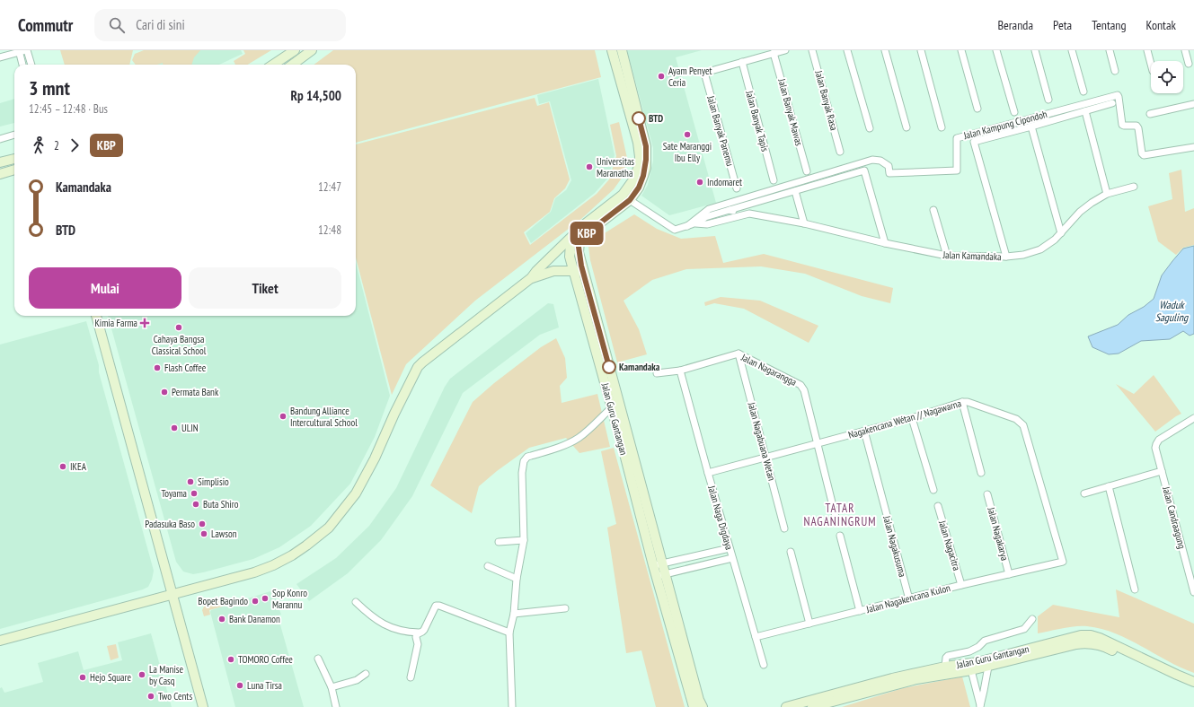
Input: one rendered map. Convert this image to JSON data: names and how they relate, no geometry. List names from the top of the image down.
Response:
{
  "streets": {
    "street": [
      "Jalan Banyak Rasa",
      "Jalan Banyak Mawas",
      "Jalan Banyak Tapis",
      "Jalan Kampung Cipondoh",
      "Jalan Banyak Panemu",
      "Jalan Kamandaka",
      "Jalan Nagarangga",
      "Jalan Guru Gantangan",
      "Nagakencana Wétan // Nagawarna",
      "Jalan Nagabuana Wetan",
      "Jalan Naga Digdaya",
      "Jalan Candraagung",
      "Jalan Nagakarya",
      "Jalan Nagacitra",
      "Jalan Nagakusuma",
      "Jalan Nagakencana Kulon"
    ]
  },
  "crossings": [
    ["Jalan Banyak Tapis", "Jalan Banyak Panemu"],
    ["Jalan Kampung Cipondoh", "Jalan Kamandaka"],
    ["Jalan Kamandaka", "Jalan Guru Gantangan"],
    ["Jalan Nagarangga", "Nagakencana Wétan // Nagawarna"],
    ["Jalan Nagarangga", "Jalan Nagabuana Wetan"],
    ["Jalan Nagarangga", "Jalan Naga Digdaya"],
    ["Nagakencana Wétan // Nagawarna", "Jalan Nagabuana Wetan"],
    ["Nagakencana Wétan // Nagawarna", "Jalan Naga Digdaya"],
    ["Nagakencana Wétan // Nagawarna", "Jalan Nagakusuma"],
    ["Nagakencana Wétan // Nagawarna", "Jalan Nagakencana Kulon"],
    ["Jalan Naga Digdaya", "Jalan Nagakencana Kulon"],
    ["Jalan Nagakarya", "Jalan Nagakencana Kulon"],
    ["Jalan Nagacitra", "Jalan Nagakencana Kulon"],
    ["Jalan Nagakusuma", "Jalan Nagakencana Kulon"]
  ],
  "districts": ["TATAR NAGANINGRUM"],
  "water": ["Waduk Saguling"],
  "places": {
    "other": [
      "Ayam Penyet Ceria",
      "BTD",
      "Sate Maranggi Ibu Elly",
      "Universitas Maranatha",
      "Indomaret",
      "Cahaya Bangsa Classical School",
      "Kamandaka",
      "Flash Coffee",
      "Permata Bank",
      "Bandung Alliance Intercultural School",
      "ULIN",
      "IKEA",
      "Simplisio",
      "Toyama",
      "Buta Shiro",
      "Padasuka Baso",
      "Lawson",
      "Sop Konro Marannu",
      "Bopet Bagindo",
      "Bank Danamon",
      "TOMORO Coffee",
      "La Manise by Casq",
      "Hejo Square",
      "Luna Tirsa",
      "Two Cents"
    ],
    "health": ["Kimia Farma"]
  },
  "lines": ["bus line KBP"],
  "page": {
    "header": "Commutr",
    "search": "Cari di sini",
    "nav": [
      "Beranda",
      "Peta",
      "Tentang",
      "Kontak"
    ],
    "on_map": "KBP",
    "heading": ["3 mnt", "12:45 – 12:48 · Bus", "Rp 14,500"],
    "legs": ["2", "KBP"],
    "list": [
      {
        "name": "Kamandaka",
        "value": "12:47"
      },
      {
        "name": "BTD",
        "value": "12:48"
      }
    ],
    "buttons": ["Mulai", "Tiket"]
  }
}
